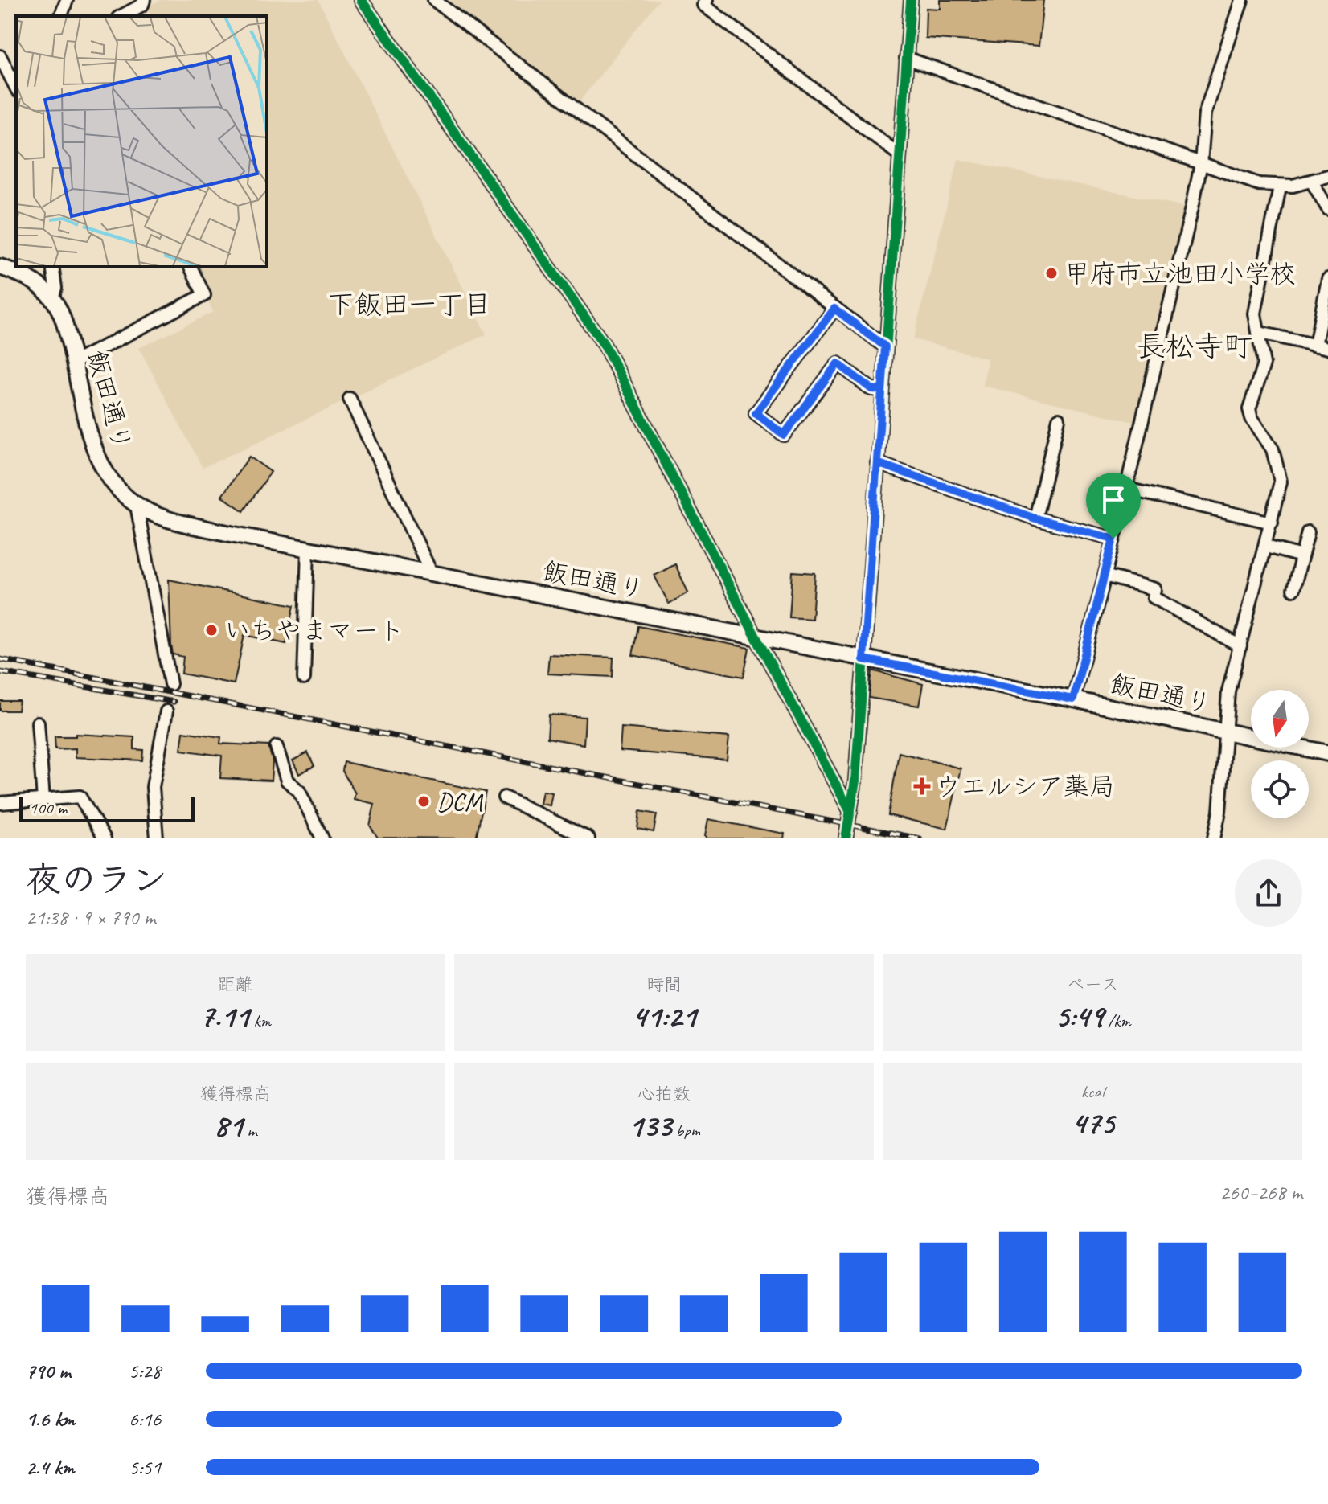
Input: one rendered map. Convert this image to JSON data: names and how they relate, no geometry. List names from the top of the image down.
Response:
{
  "streets": {
    "main road": ["飯田通り"]
  },
  "districts": ["下飯田一丁目", "長松寺町"],
  "places": {
    "other": ["甲府市立池田小学校", "いちやまマート", "DCM"],
    "health": ["ウエルシア薬局"]
  },
  "scale_bar": "100 m",
  "north": "bottom",
  "page": {
    "scale": "100 m",
    "heading": ["夜のラン", "21:38 · 9 × 790 m"],
    "stats": [
      ["距離", "7.11 km"],
      ["時間", "41:21"],
      ["ペース", "5:49 /km"],
      ["獲得標高", "81 m"],
      ["心拍数", "133 bpm"],
      ["kcal", "475"]
    ],
    "chart": ["獲得標高", "260–268 m"],
    "list": [
      {
        "name": "790 m",
        "note": "5:28"
      },
      {
        "name": "1.6 km",
        "note": "6:16"
      },
      {
        "name": "2.4 km",
        "note": "5:51"
      }
    ]
  }
}
